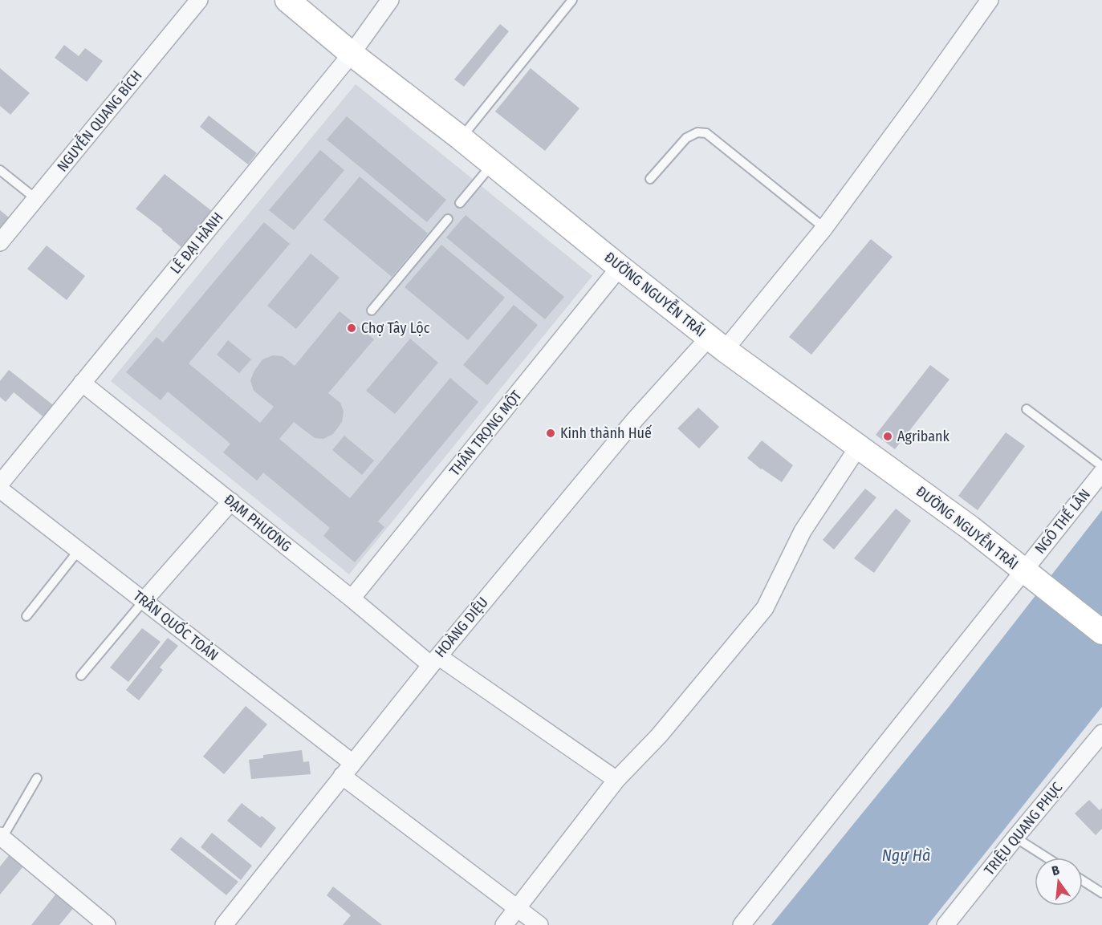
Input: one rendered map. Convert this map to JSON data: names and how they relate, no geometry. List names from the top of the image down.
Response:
{
  "streets": {
    "main road": ["ĐƯỜNG NGUYỄN TRÃI"],
    "street": [
      "NGUYỄN QUANG BÍCH",
      "LÊ ĐẠI HÀNH",
      "THÂN TRỌNG MỘT",
      "NGÔ THẾ LÂN",
      "ĐẠM PHƯƠNG",
      "TRẦN QUỐC TOẢN",
      "HOÀNG DIỆU",
      "TRIỆU QUANG PHỤC"
    ]
  },
  "crossings": [
    ["LÊ ĐẠI HÀNH", "ĐƯỜNG NGUYỄN TRÃI"],
    ["LÊ ĐẠI HÀNH", "ĐẠM PHƯƠNG"],
    ["ĐƯỜNG NGUYỄN TRÃI", "THÂN TRỌNG MỘT"],
    ["ĐƯỜNG NGUYỄN TRÃI", "NGÔ THẾ LÂN"],
    ["ĐƯỜNG NGUYỄN TRÃI", "HOÀNG DIỆU"],
    ["THÂN TRỌNG MỘT", "ĐẠM PHƯƠNG"],
    ["ĐẠM PHƯƠNG", "HOÀNG DIỆU"],
    ["TRẦN QUỐC TOẢN", "HOÀNG DIỆU"]
  ],
  "water": ["Ngự Hà"],
  "places": ["Chợ Tây Lộc", "Kinh thành Huế", "Agribank"],
  "north": "top"
}
